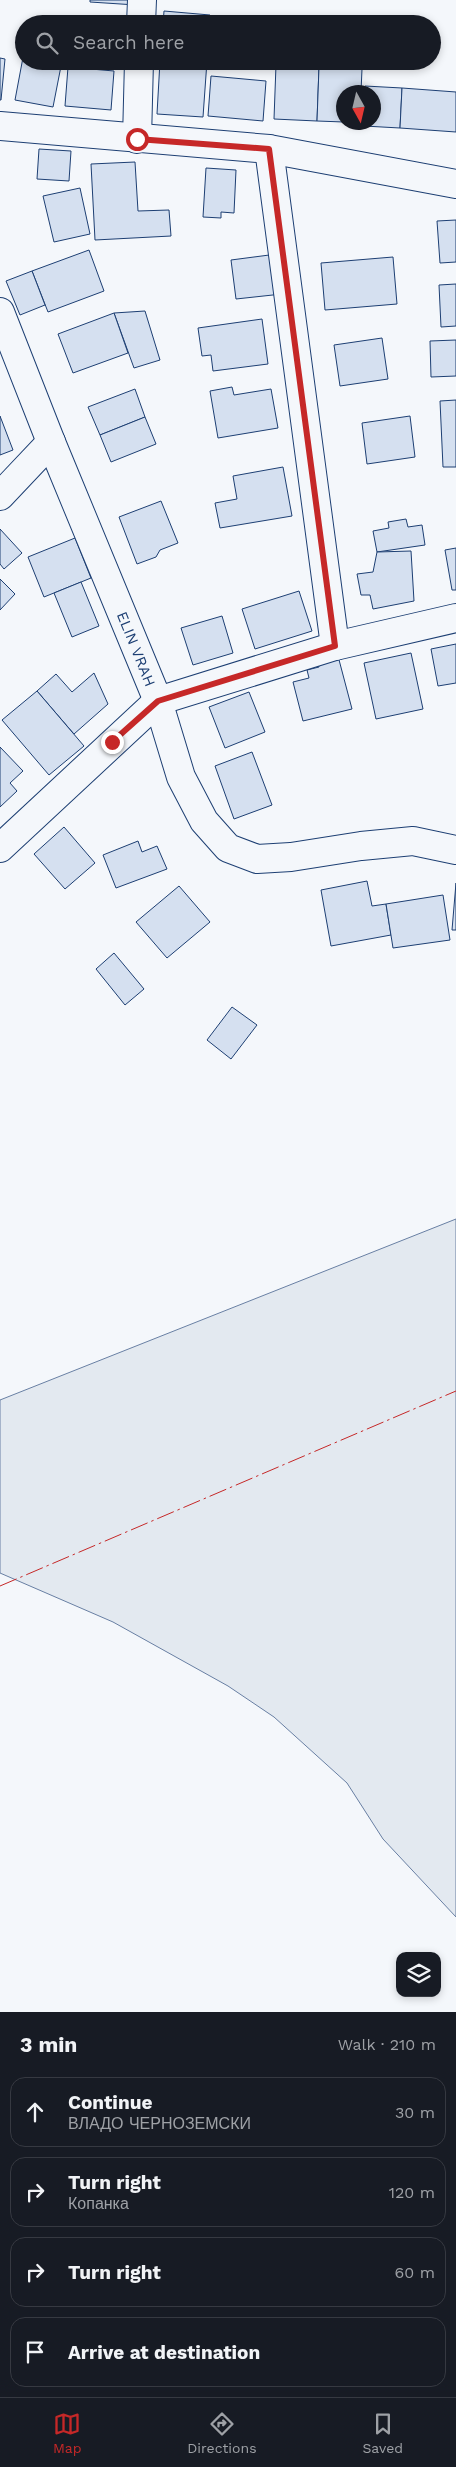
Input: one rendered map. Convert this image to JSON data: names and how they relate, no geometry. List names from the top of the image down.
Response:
{
  "streets": {
    "street": ["ELIN VRAH"]
  },
  "north": "bottom",
  "page": {
    "search": "Search here",
    "heading": ["3 min", "Walk · 210 m"],
    "list": [
      ["Continue", "ВЛАДО ЧЕРНОЗЕМСКИ", "30 m"],
      ["Turn right", "Копанка", "120 m"],
      ["Turn right", "60 m"],
      "Arrive at destination"
    ],
    "nav": ["Map", "Directions", "Saved"]
  }
}
